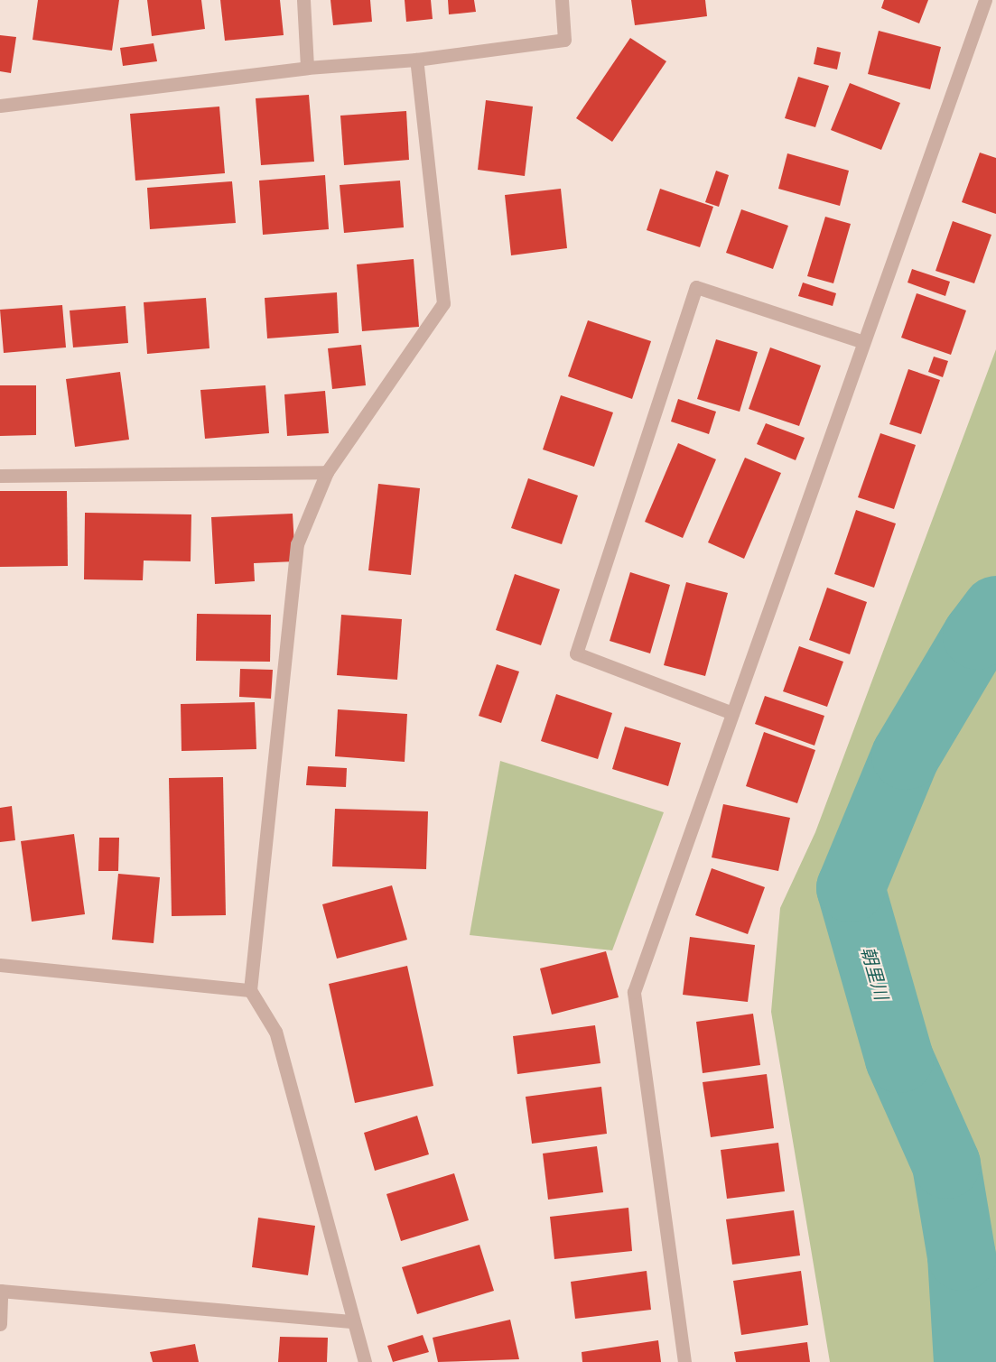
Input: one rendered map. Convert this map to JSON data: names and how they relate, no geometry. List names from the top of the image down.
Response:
{
  "water": ["朝里川"]
}
